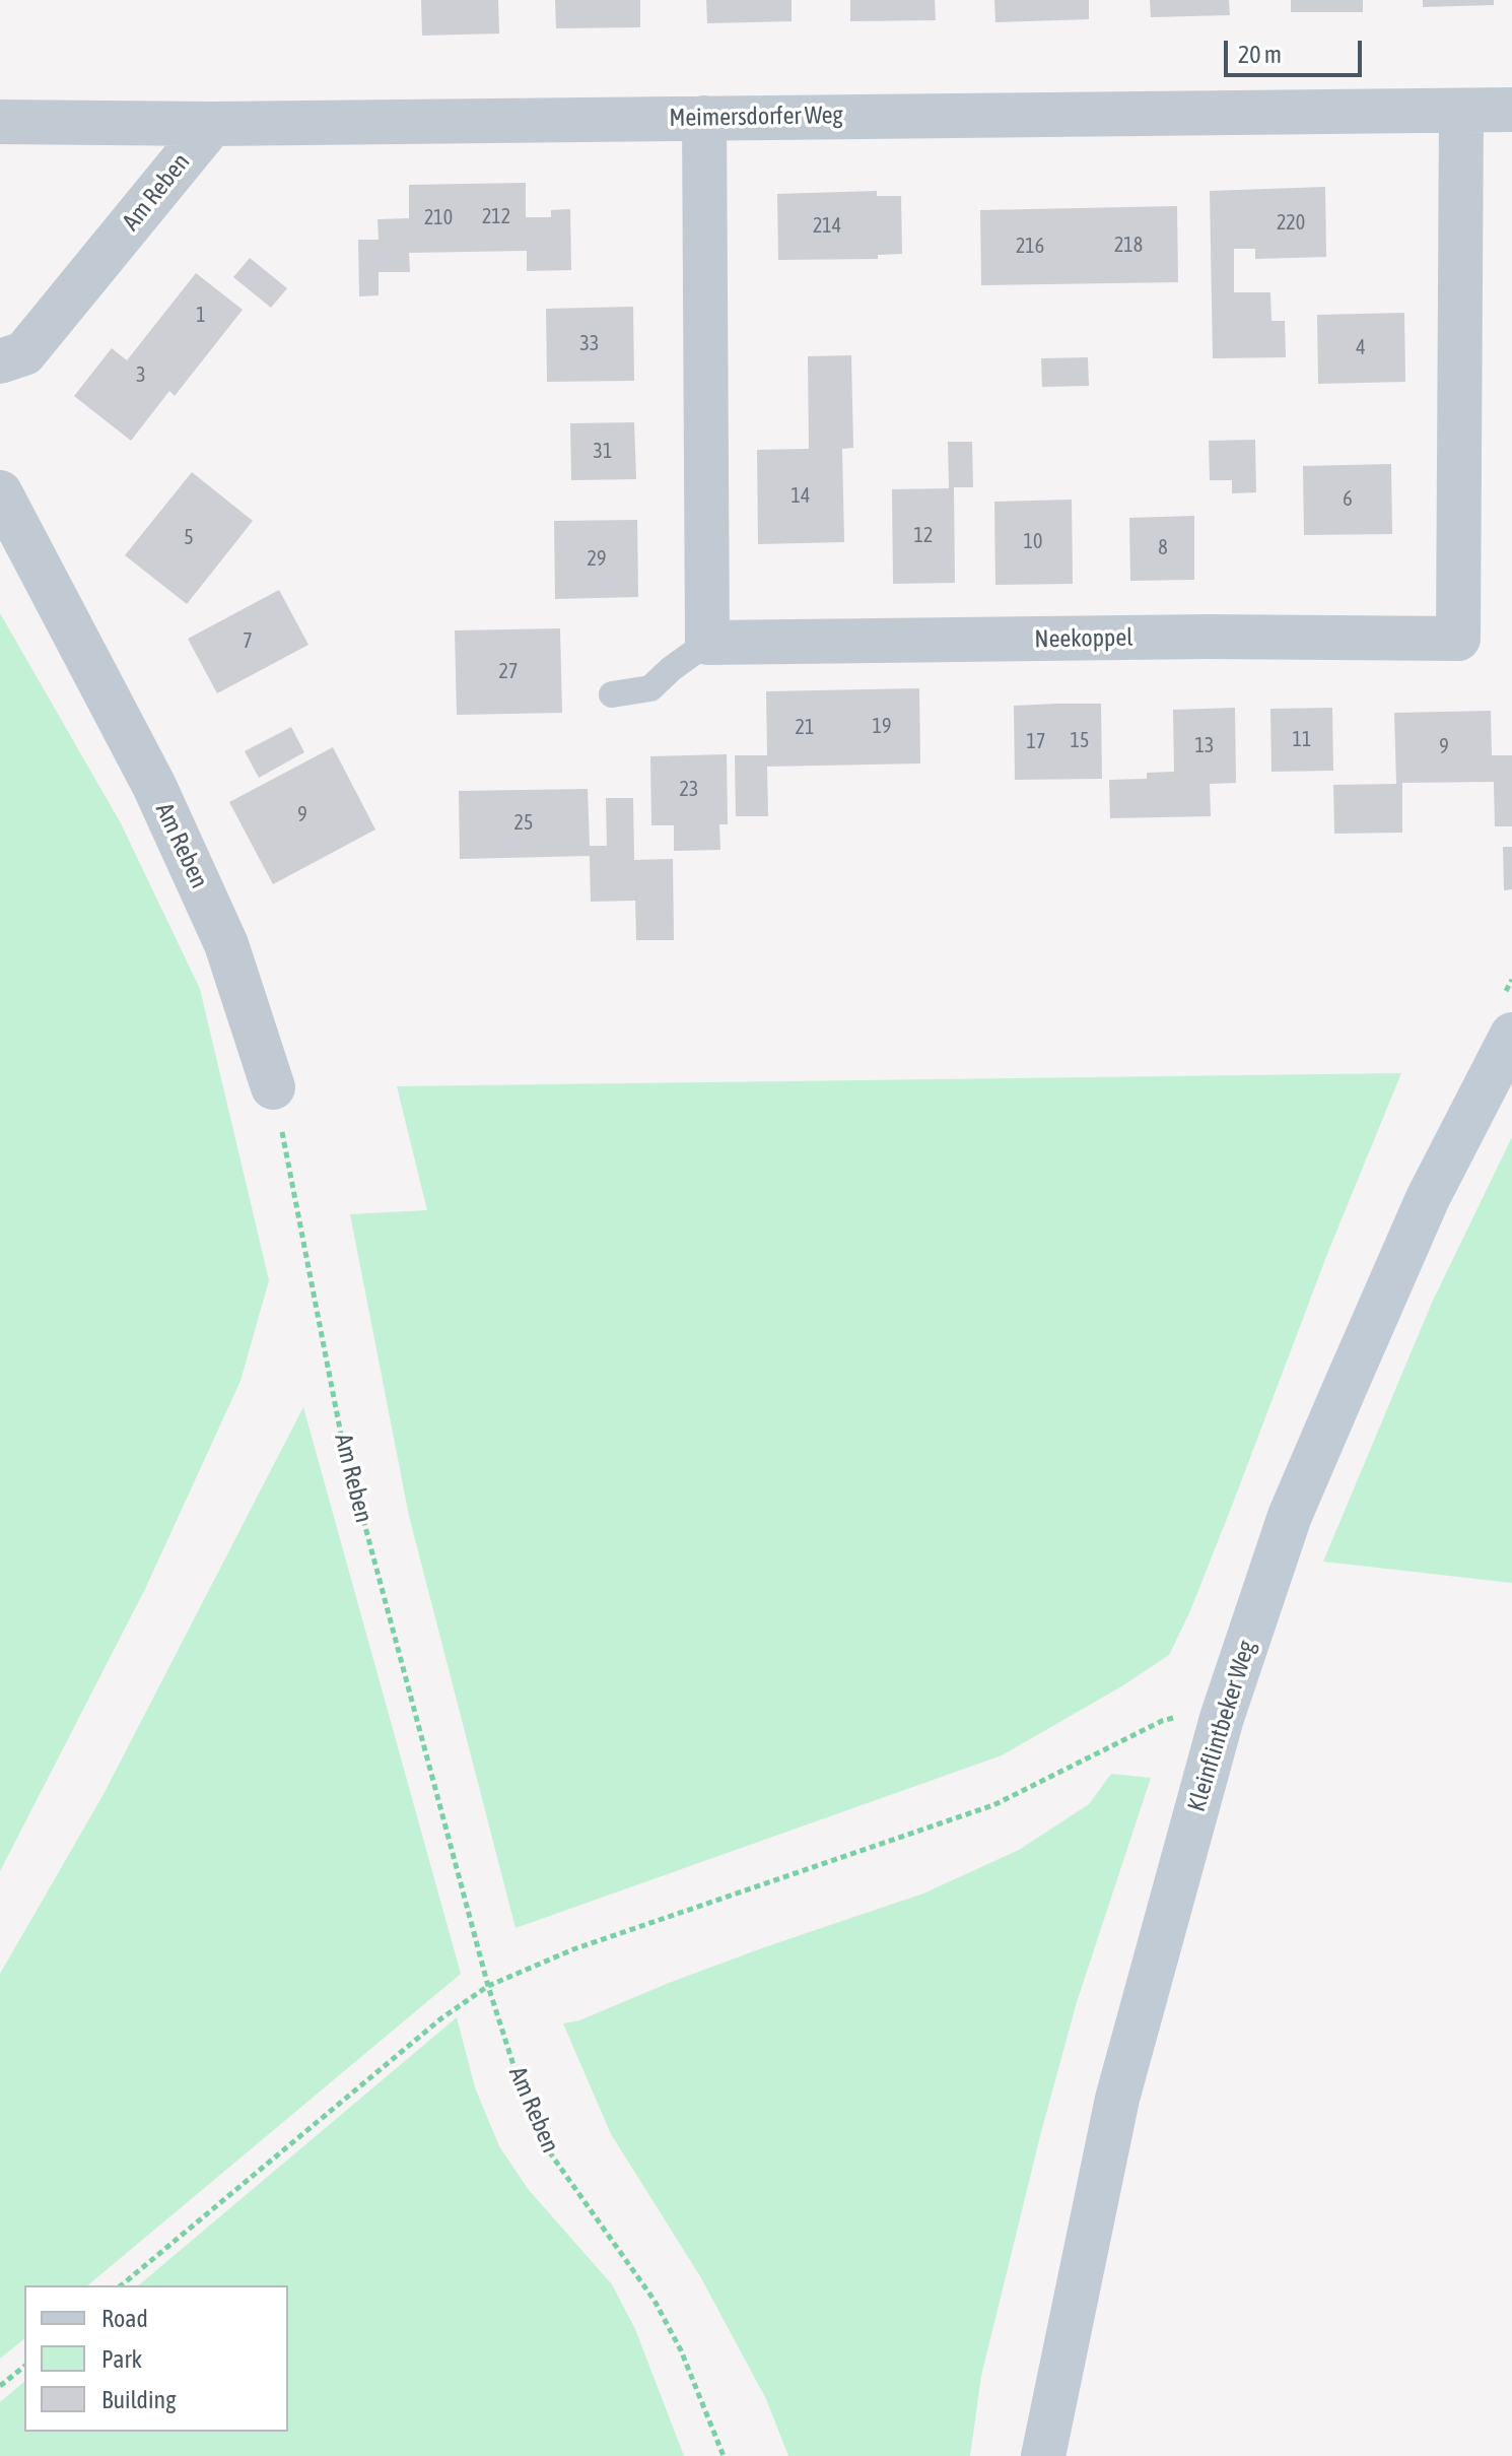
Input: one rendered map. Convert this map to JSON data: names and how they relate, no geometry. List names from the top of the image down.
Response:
{
  "streets": {
    "street": [
      "Meimersdorfer Weg",
      "Am Reben",
      "Neekoppel",
      "Kleinflintbeker Weg"
    ]
  },
  "crossings": [
    ["Meimersdorfer Weg", "Am Reben"],
    ["Meimersdorfer Weg", "Neekoppel"]
  ],
  "house_numbers": [
    "212",
    "210",
    "220",
    "214",
    "218",
    "216",
    "1",
    "33",
    "4",
    "3",
    "31",
    "14",
    "6",
    "12",
    "5",
    "10",
    "8",
    "29",
    "7",
    "27",
    "19",
    "21",
    "11",
    "15",
    "17",
    "13",
    "9",
    "23",
    "9",
    "25"
  ],
  "legend": ["Road", "Park", "Building"],
  "scale_bar": "20 m"
}
